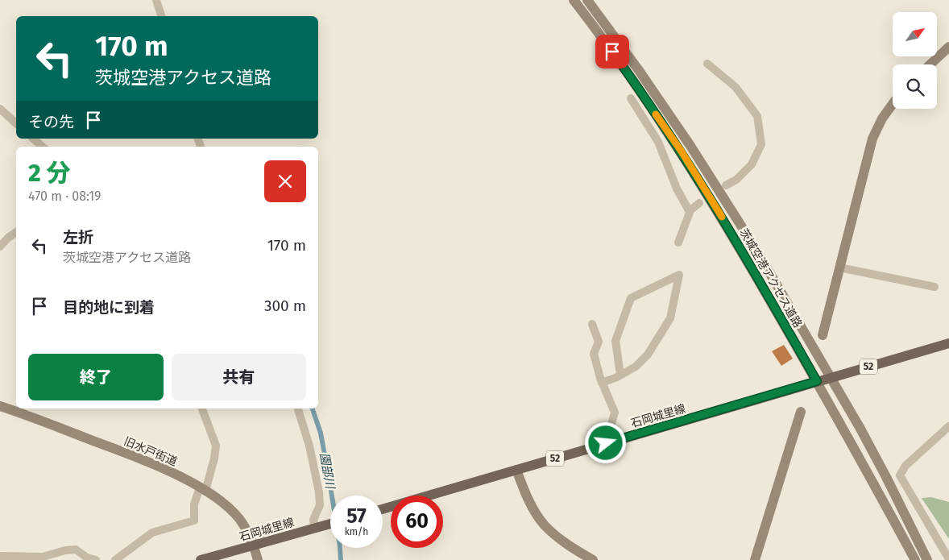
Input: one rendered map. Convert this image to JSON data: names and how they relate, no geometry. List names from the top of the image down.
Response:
{
  "streets": {
    "main road": [
      "茨城空港アクセス道路",
      "52",
      "石岡城里線",
      "旧水戸街道"
    ]
  },
  "crossings": [
    ["茨城空港アクセス道路", "石岡城里線"],
    ["石岡城里線", "旧水戸街道"]
  ],
  "water": ["園部川"],
  "north": "top right",
  "page": {
    "turn": ["170 m", "茨城空港アクセス道路"],
    "then": "その先",
    "heading": ["2 分", "470 m · 08:19"],
    "list": [
      {
        "name": "左折",
        "note": "茨城空港アクセス道路",
        "value": "170 m"
      },
      {
        "name": "目的地に到着",
        "value": "300 m"
      }
    ],
    "buttons": ["終了", "共有"],
    "speed": "57 km/h",
    "limit": "60"
  }
}
